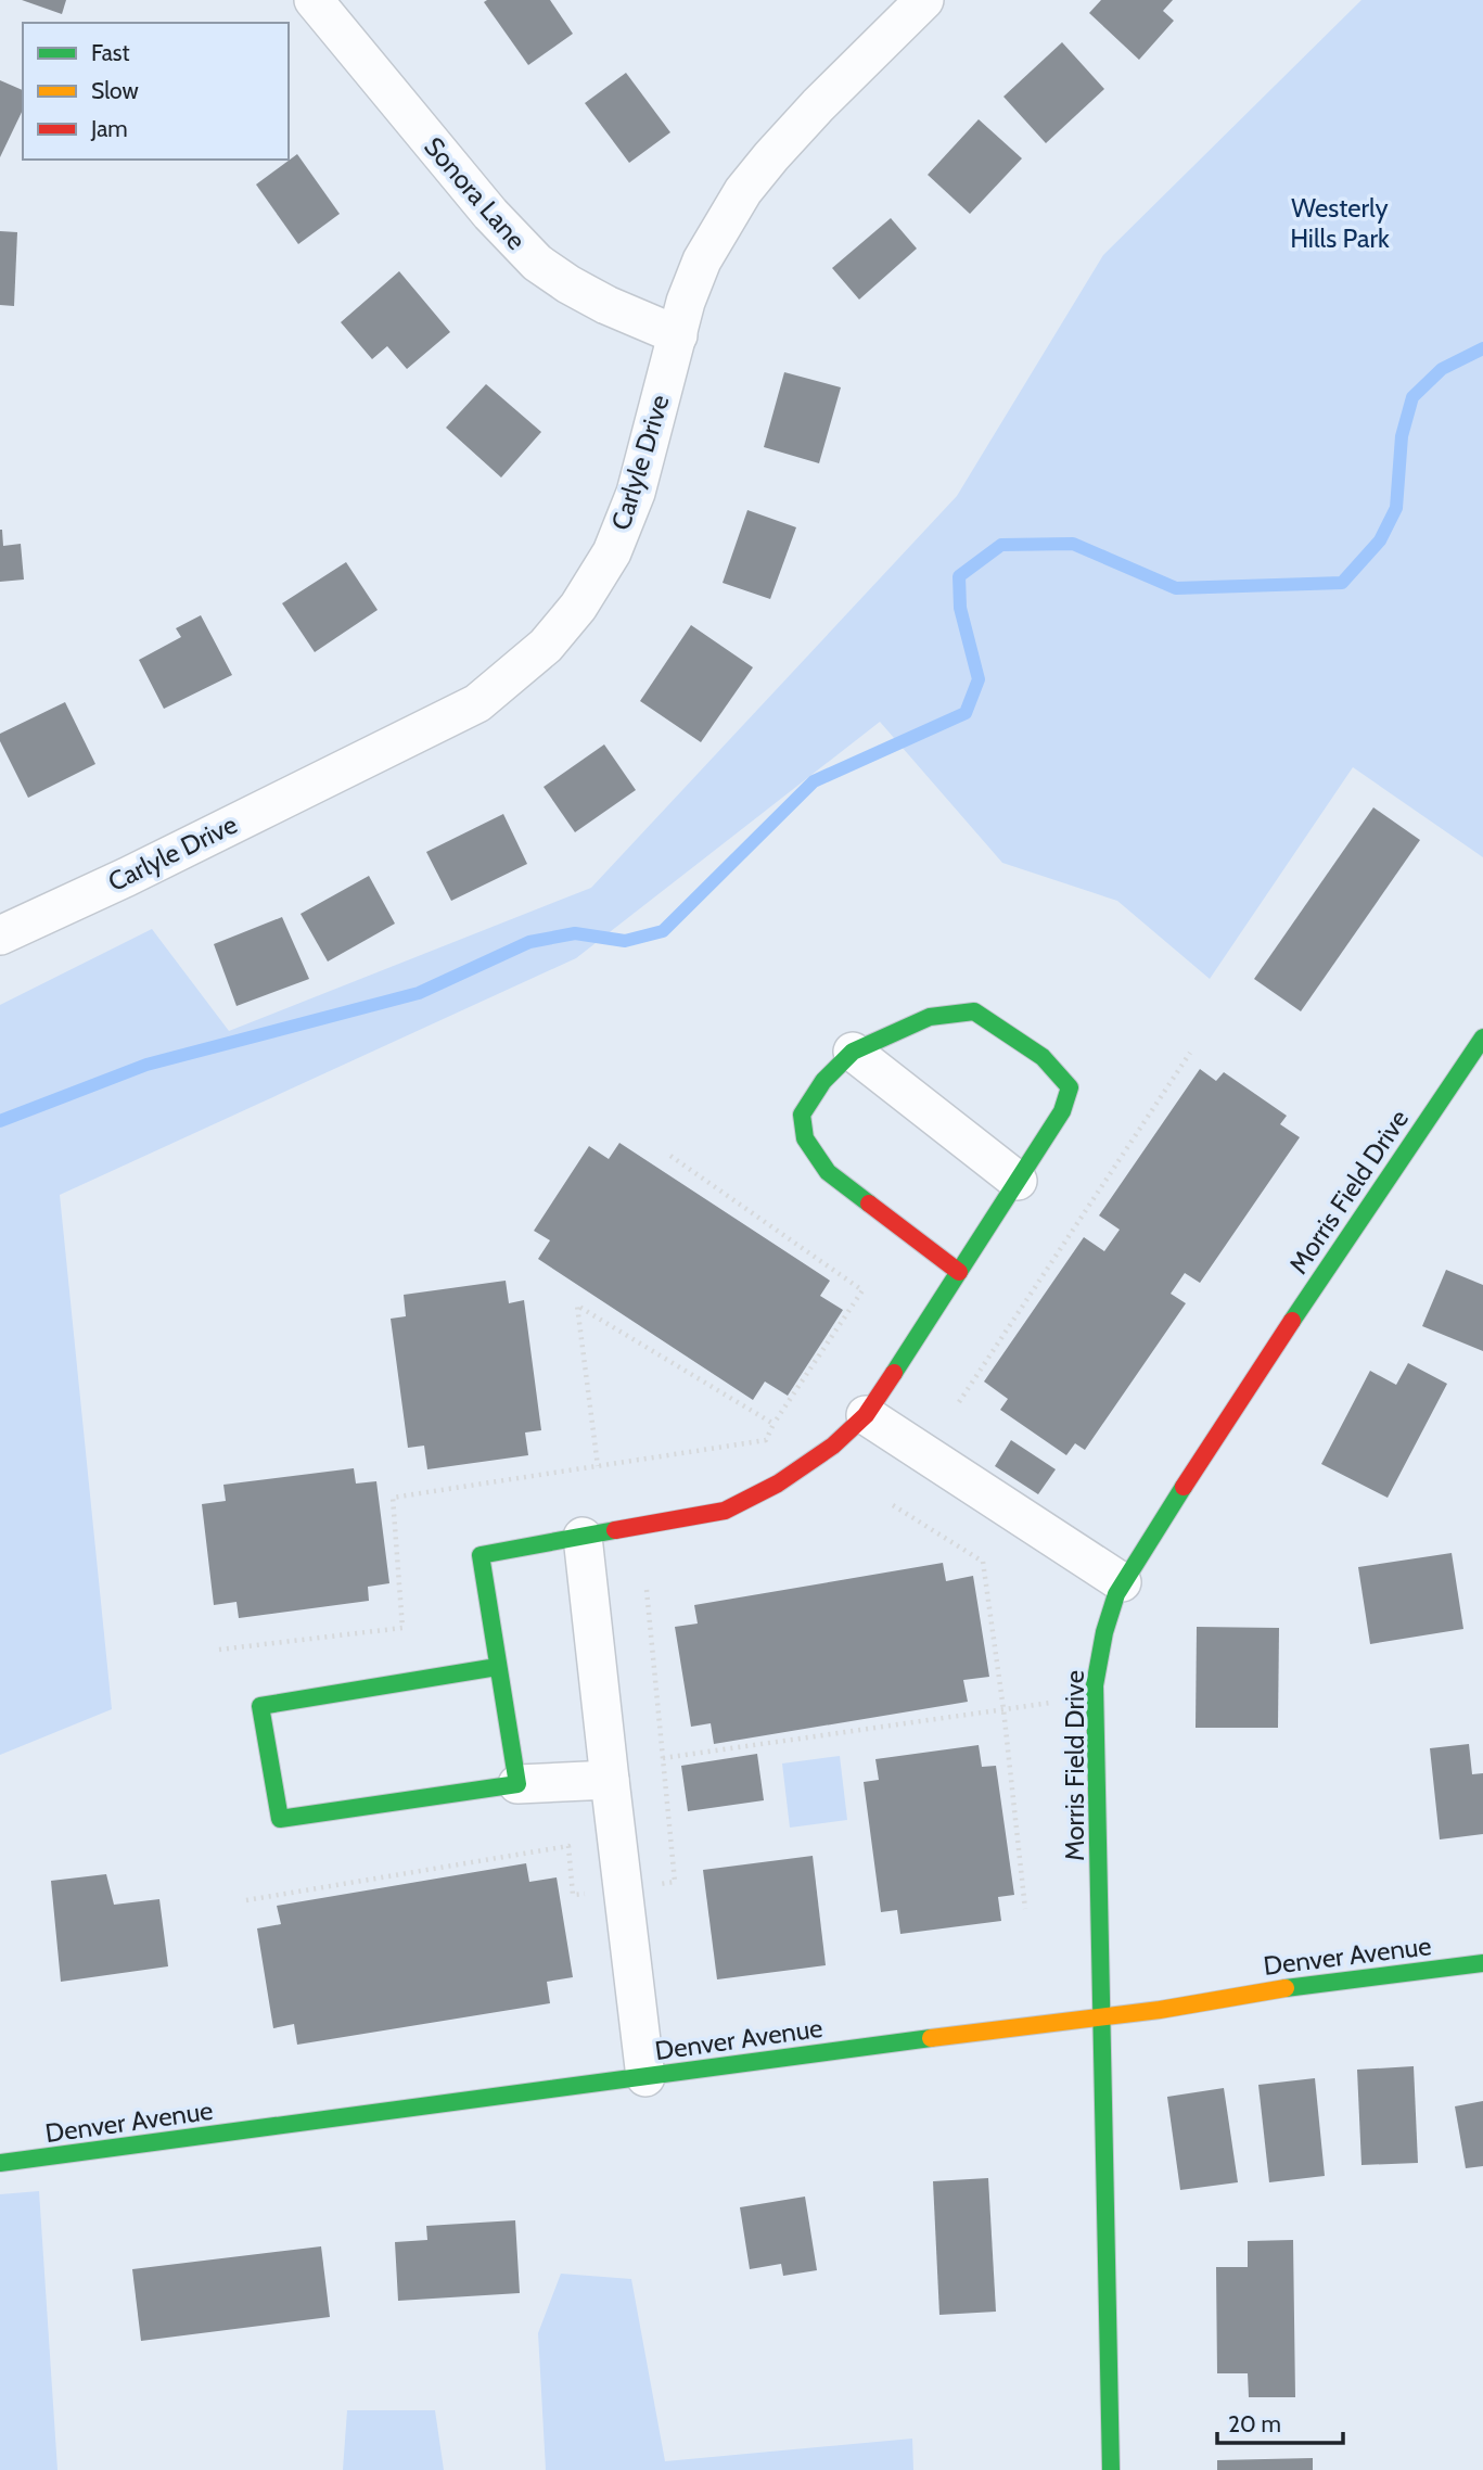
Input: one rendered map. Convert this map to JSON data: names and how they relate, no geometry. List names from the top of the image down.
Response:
{
  "streets": {
    "street": [
      "Sonora Lane",
      "Carlyle Drive",
      "Morris Field Drive",
      "Denver Avenue"
    ]
  },
  "crossings": [
    ["Sonora Lane", "Carlyle Drive"],
    ["Morris Field Drive", "Denver Avenue"]
  ],
  "parks": ["Westerly Hills Park"],
  "legend": ["Fast", "Slow", "Jam"],
  "scale_bar": "20 m"
}
